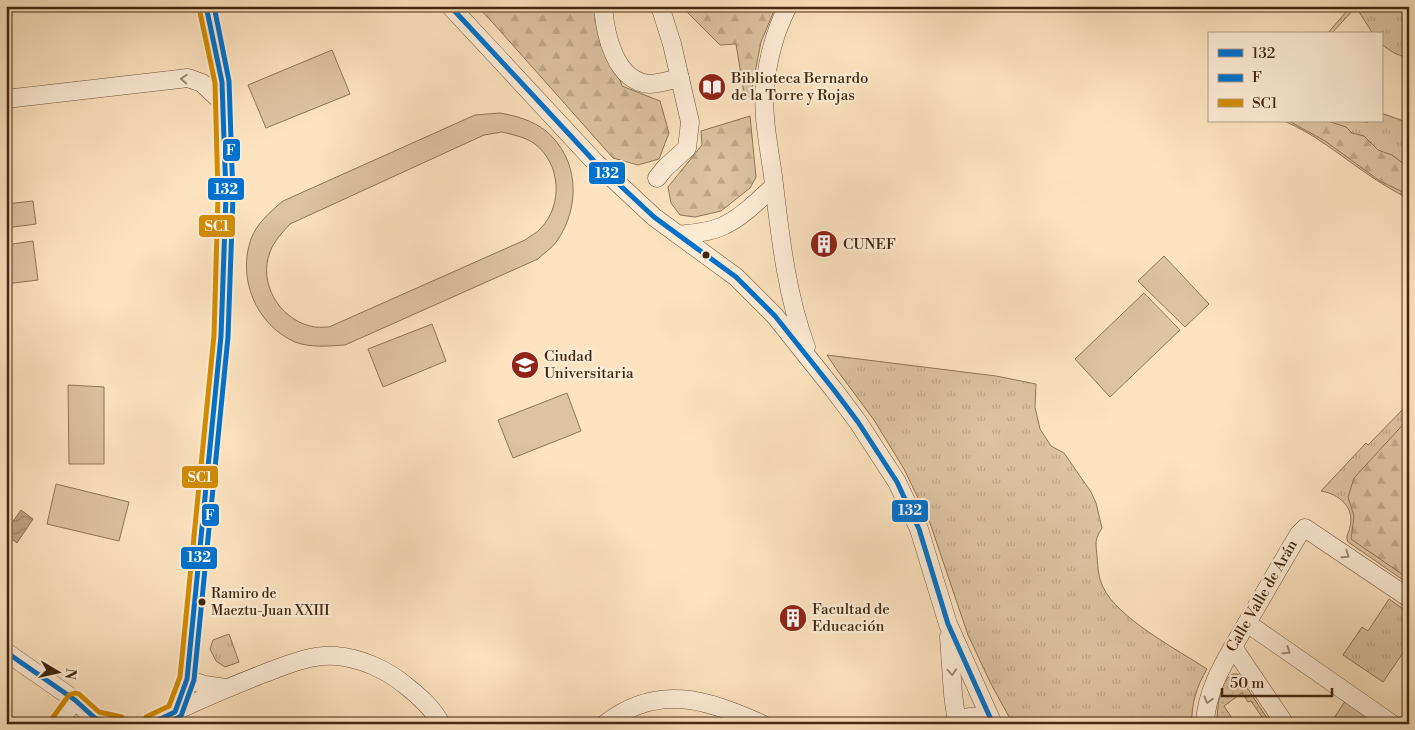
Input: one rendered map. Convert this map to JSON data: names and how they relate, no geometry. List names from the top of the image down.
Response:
{
  "streets": {
    "street": ["Calle Valle de Arán"]
  },
  "places": {
    "library": ["Biblioteca Bernardo de la Torre y Rojas"],
    "building": ["CUNEF", "Facultad de Educación"],
    "school or university": ["Ciudad Universitaria"],
    "other": ["Ramiro de Maeztu-Juan XXIII"]
  },
  "lines": ["transit line 132", "transit line F", "transit line SC1"],
  "legend": ["132", "F", "SC1"],
  "scale_bar": "50 m",
  "north": "right"
}
